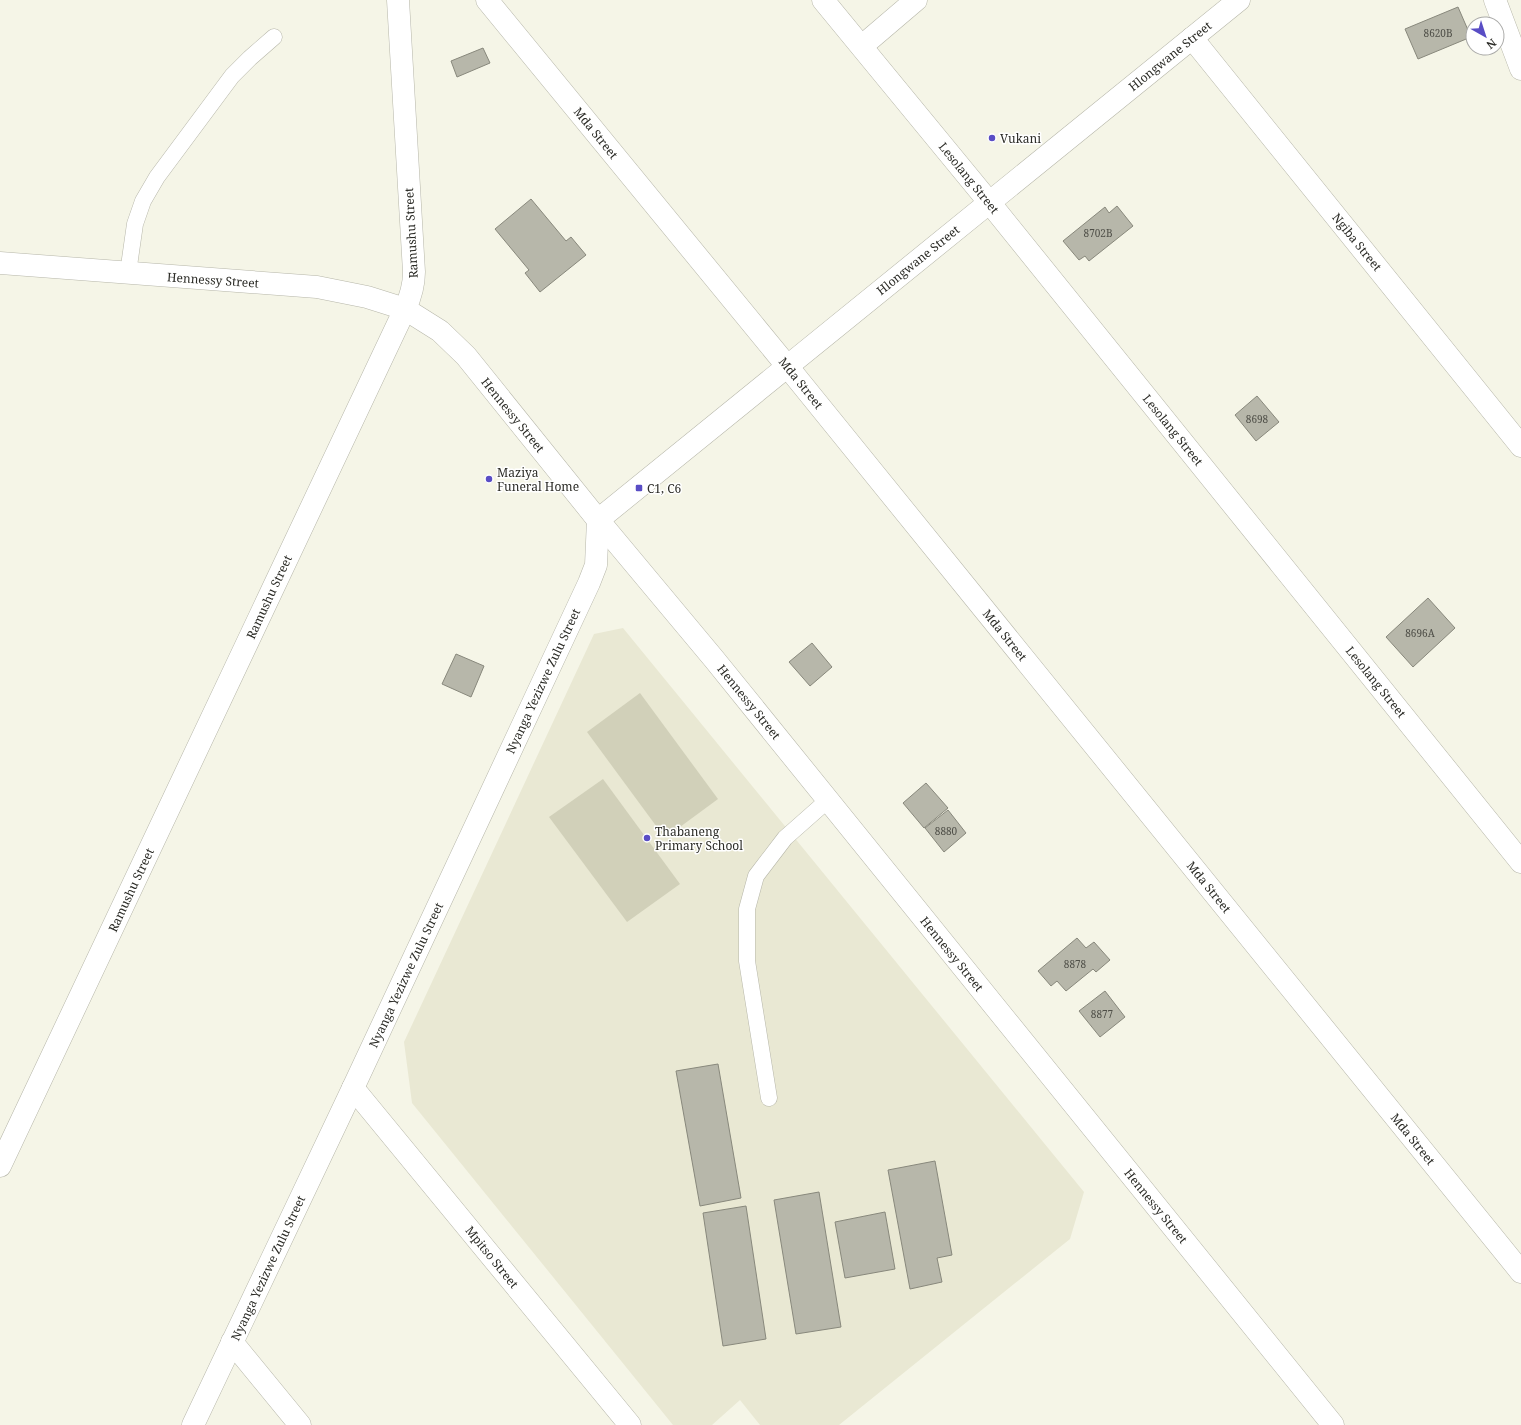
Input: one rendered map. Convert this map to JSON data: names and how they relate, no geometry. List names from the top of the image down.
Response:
{
  "streets": {
    "street": [
      "Hlongwane Street",
      "Mda Street",
      "Lesolang Street",
      "Ramushu Street",
      "Ngiba Street",
      "Hennessy Street",
      "Nyanga Yezizwe Zulu Street",
      "Mpitso Street"
    ]
  },
  "crossings": [
    ["Hlongwane Street", "Mda Street"],
    ["Hlongwane Street", "Lesolang Street"],
    ["Hlongwane Street", "Ngiba Street"],
    ["Hlongwane Street", "Hennessy Street"],
    ["Hlongwane Street", "Nyanga Yezizwe Zulu Street"],
    ["Ramushu Street", "Hennessy Street"],
    ["Hennessy Street", "Nyanga Yezizwe Zulu Street"],
    ["Nyanga Yezizwe Zulu Street", "Mpitso Street"]
  ],
  "places": {
    "other": ["Vukani", "Maziya Funeral Home", "Thabaneng Primary School"],
    "transit": ["C1, C6"]
  },
  "house_numbers": [
    "8620B",
    "8702B",
    "8698",
    "8696A",
    "8880",
    "8878",
    "8877"
  ],
  "north": "bottom right"
}
